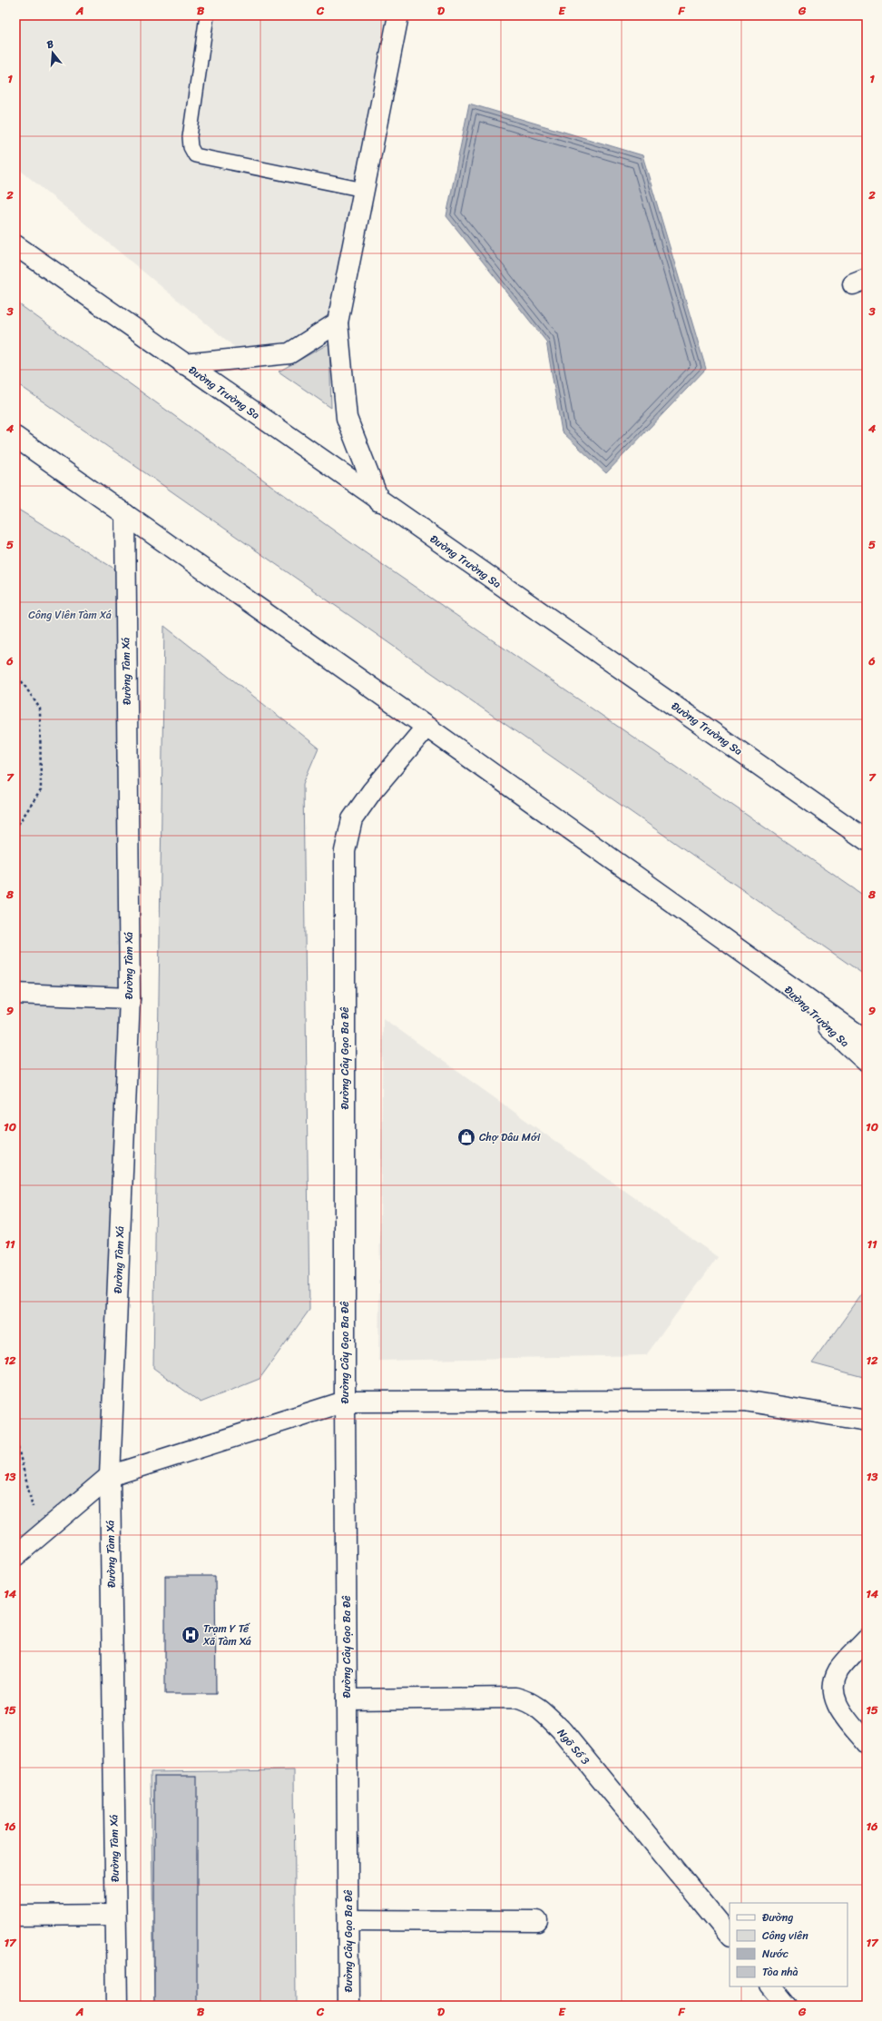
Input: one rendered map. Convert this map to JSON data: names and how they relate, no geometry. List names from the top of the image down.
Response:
{
  "streets": {
    "main road": [
      "Đường Trường Sa",
      "Đường Tàm Xá",
      "Đường Cây Gạo Ba Đê",
      "Ngõ Số 3"
    ]
  },
  "crossings": [
    ["Đường Trường Sa", "Đường Tàm Xá"],
    ["Đường Trường Sa", "Đường Cây Gạo Ba Đê"],
    ["Đường Cây Gạo Ba Đê", "Ngõ Số 3"]
  ],
  "parks": ["Công Viên Tàm Xá"],
  "places": {
    "shop": ["Chợ Dâu Mới"],
    "hospital": ["Trạm Y Tế Xã Tàm Xá"]
  },
  "legend": [
    "Đường",
    "Công viên",
    "Nước",
    "Tòa nhà"
  ],
  "north": "top",
  "grid": {
    "columns": [
      "A",
      "B",
      "C",
      "D",
      "E",
      "F",
      "G"
    ],
    "rows": [
      "1",
      "2",
      "3",
      "4",
      "5",
      "6",
      "7",
      "8",
      "9",
      "10",
      "11",
      "12",
      "13",
      "14",
      "15",
      "16",
      "17"
    ]
  }
}
